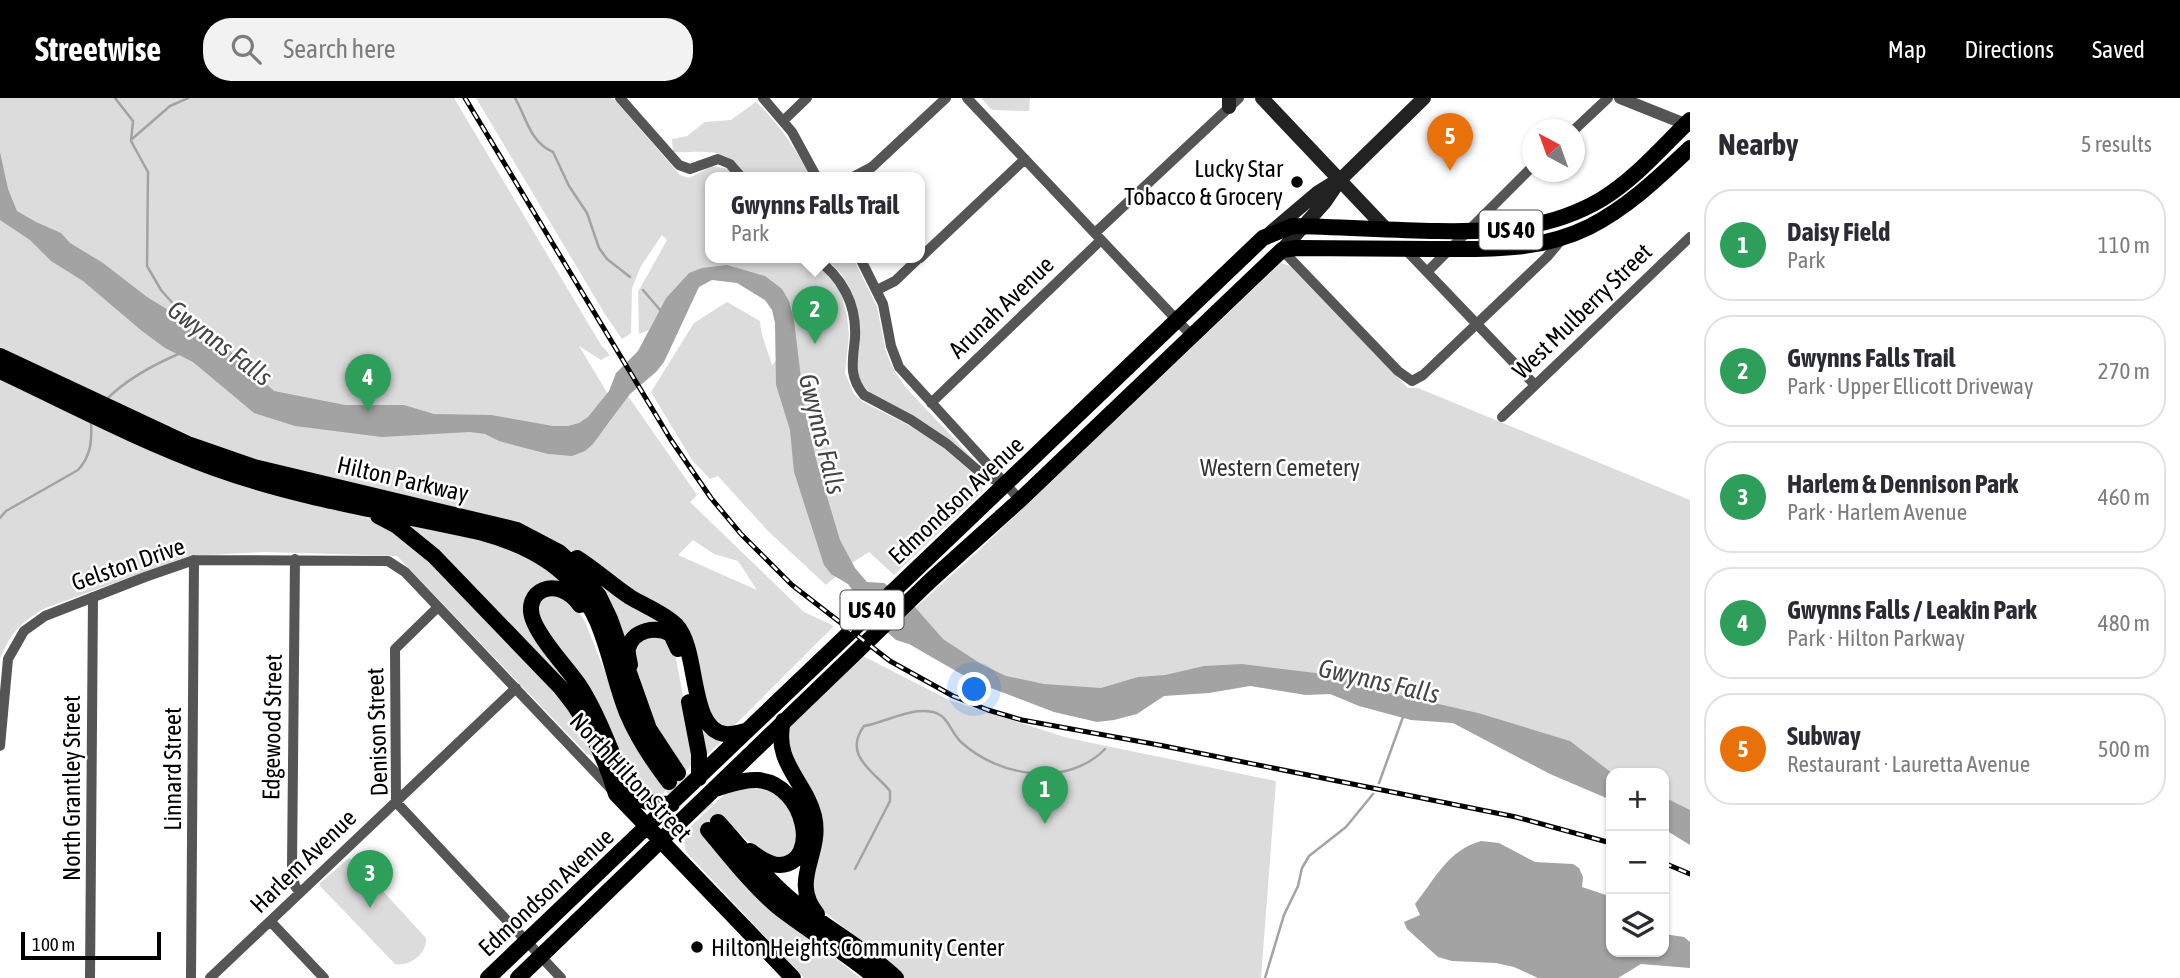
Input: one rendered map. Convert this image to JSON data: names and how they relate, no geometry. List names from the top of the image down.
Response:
{
  "streets": {
    "main road": [
      "US 40",
      "Hilton Parkway",
      "Edmondson Avenue",
      "North Hilton Street"
    ],
    "street": [
      "Arunah Avenue",
      "West Mulberry Street",
      "Gelston Drive",
      "Edgewood Street",
      "Denison Street",
      "Linnard Street",
      "North Grantley Street",
      "Harlem Avenue"
    ]
  },
  "crossings": [
    ["US 40", "Edmondson Avenue"],
    ["Edmondson Avenue", "Denison Street"],
    ["Edmondson Avenue", "North Hilton Street"],
    ["Gelston Drive", "Edgewood Street"],
    ["Gelston Drive", "Denison Street"],
    ["Gelston Drive", "Linnard Street"],
    ["Gelston Drive", "North Hilton Street"],
    ["Gelston Drive", "North Grantley Street"],
    ["Edgewood Street", "Harlem Avenue"],
    ["Denison Street", "North Hilton Street"],
    ["Denison Street", "Harlem Avenue"],
    ["North Hilton Street", "Harlem Avenue"]
  ],
  "water": ["Gwynns Falls"],
  "parks": ["Western Cemetery"],
  "places": ["Lucky Star Tobacco & Grocery", "Hilton Heights Community Center"],
  "scale_bar": "100 m",
  "north": "top left",
  "page": {
    "header": "Streetwise",
    "search": "Search here",
    "nav": ["Map", "Directions", "Saved"],
    "heading": ["Nearby", "5 results"],
    "pins": [
      "5",
      "2",
      "4",
      "1",
      "3"
    ],
    "popup": ["Gwynns Falls Trail", "Park"],
    "list": [
      {
        "mark": "1",
        "name": "Daisy Field",
        "note": "Park",
        "value": "110 m"
      },
      {
        "mark": "2",
        "name": "Gwynns Falls Trail",
        "note": "Park · Upper Ellicott Driveway",
        "value": "270 m"
      },
      {
        "mark": "3",
        "name": "Harlem & Dennison Park",
        "note": "Park · Harlem Avenue",
        "value": "460 m"
      },
      {
        "mark": "4",
        "name": "Gwynns Falls / Leakin Park",
        "note": "Park · Hilton Parkway",
        "value": "480 m"
      },
      {
        "mark": "5",
        "name": "Subway",
        "note": "Restaurant · Lauretta Avenue",
        "value": "500 m"
      }
    ],
    "map_buttons": ["+", "−"],
    "scale": "100 m"
  }
}
